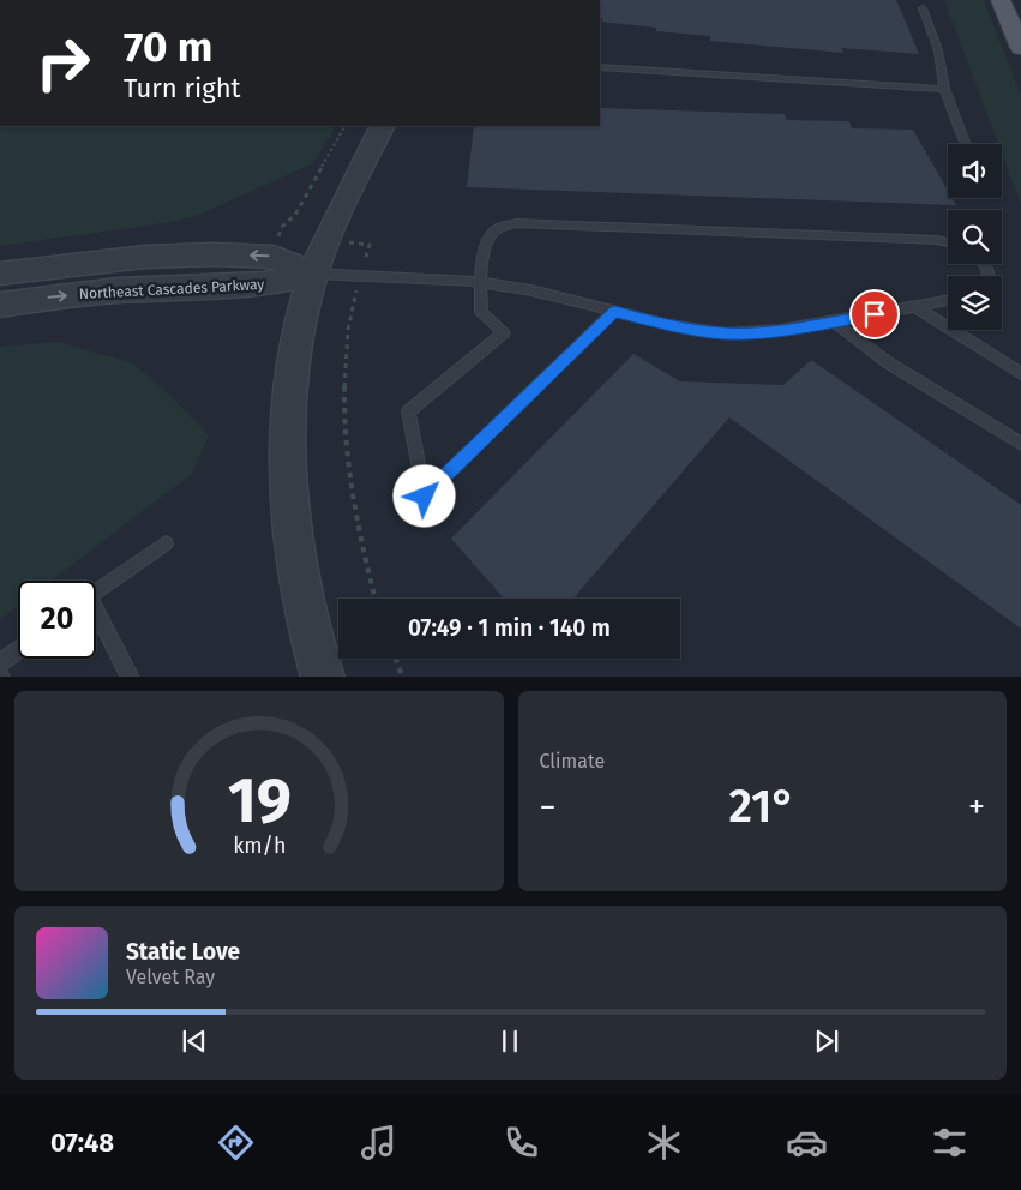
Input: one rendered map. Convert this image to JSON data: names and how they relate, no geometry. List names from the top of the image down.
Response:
{
  "streets": {
    "street": ["Northeast Cascades Parkway"]
  },
  "page": {
    "turn": ["70 m", "Turn right"],
    "limit": "20",
    "trip": "07:49 · 1 min · 140 m",
    "tile": "Climate",
    "heat": ["−", "21°", "+"],
    "song": ["Static Love", "Velvet Ray"],
    "tabs": "07:48",
    "gauge": ["19", "km/h"]
  }
}
